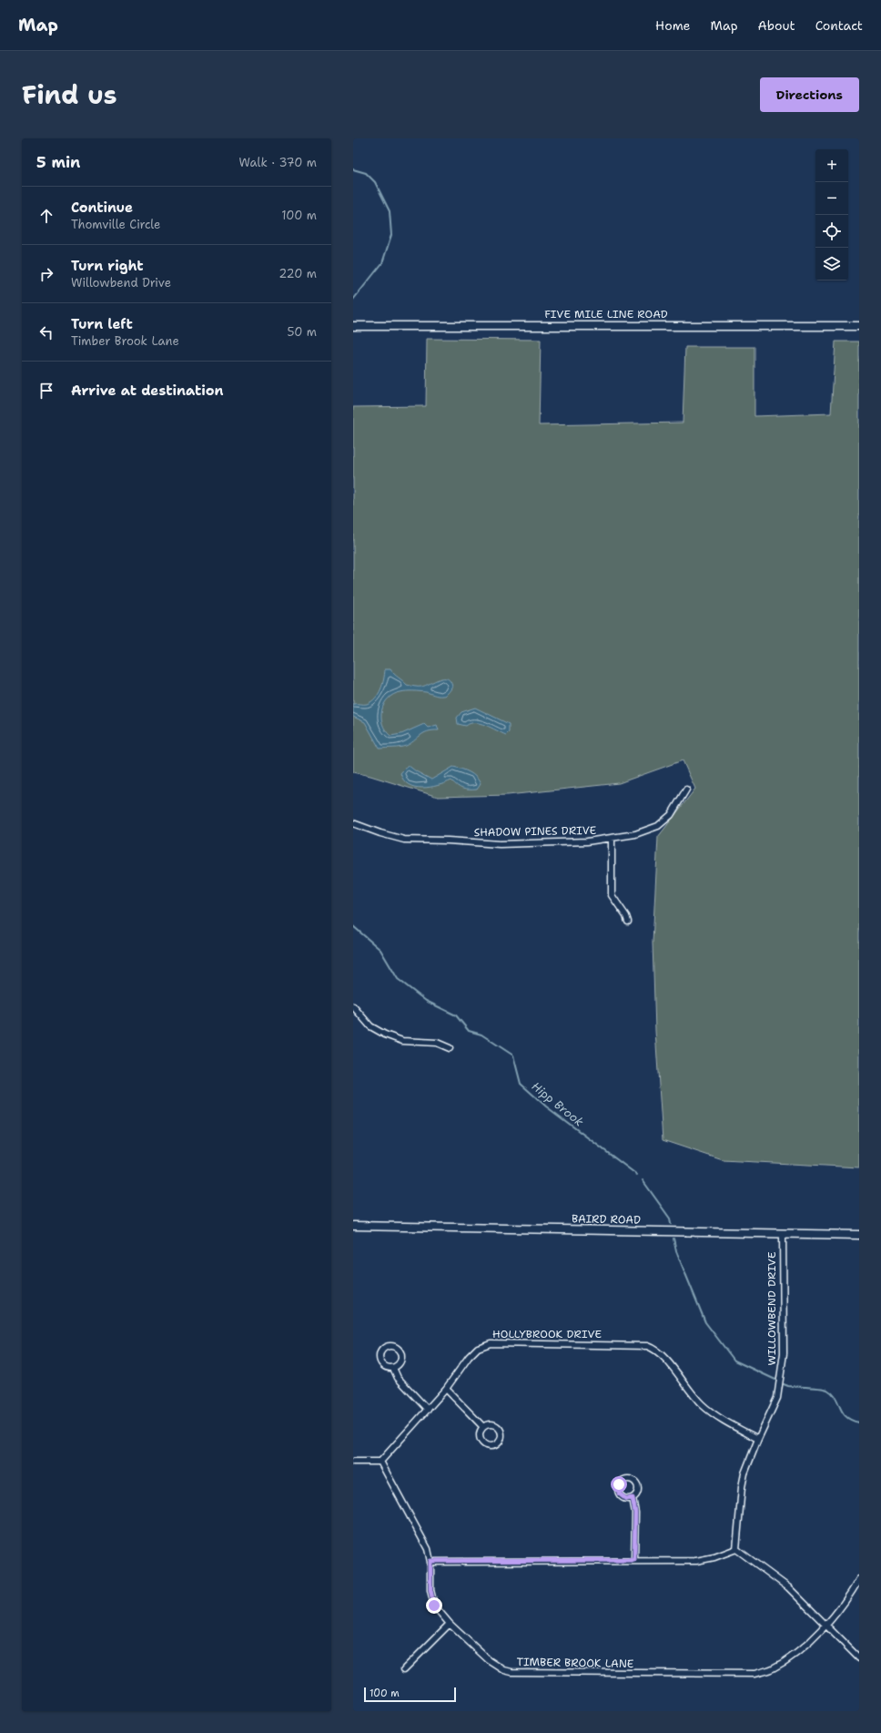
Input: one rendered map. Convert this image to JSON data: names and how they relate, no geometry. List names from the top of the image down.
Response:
{
  "streets": {
    "street": [
      "FIVE MILE LINE ROAD",
      "SHADOW PINES DRIVE",
      "BAIRD ROAD",
      "WILLOWBEND DRIVE",
      "HOLLYBROOK DRIVE",
      "TIMBER BROOK LANE"
    ]
  },
  "crossings": [
    ["BAIRD ROAD", "WILLOWBEND DRIVE"],
    ["WILLOWBEND DRIVE", "HOLLYBROOK DRIVE"],
    ["HOLLYBROOK DRIVE", "TIMBER BROOK LANE"]
  ],
  "water": ["Hipp Brook"],
  "scale_bar": "100 m",
  "page": {
    "header": "Map",
    "nav": [
      "Home",
      "Map",
      "About",
      "Contact"
    ],
    "title": "Find us",
    "buttons": "Directions",
    "heading": ["5 min", "Walk · 370 m"],
    "map_buttons": ["+", "−"],
    "list": [
      ["Continue", "Thomville Circle", "100 m"],
      ["Turn right", "Willowbend Drive", "220 m"],
      ["Turn left", "Timber Brook Lane", "50 m"],
      "Arrive at destination"
    ],
    "scale": "100 m"
  }
}
